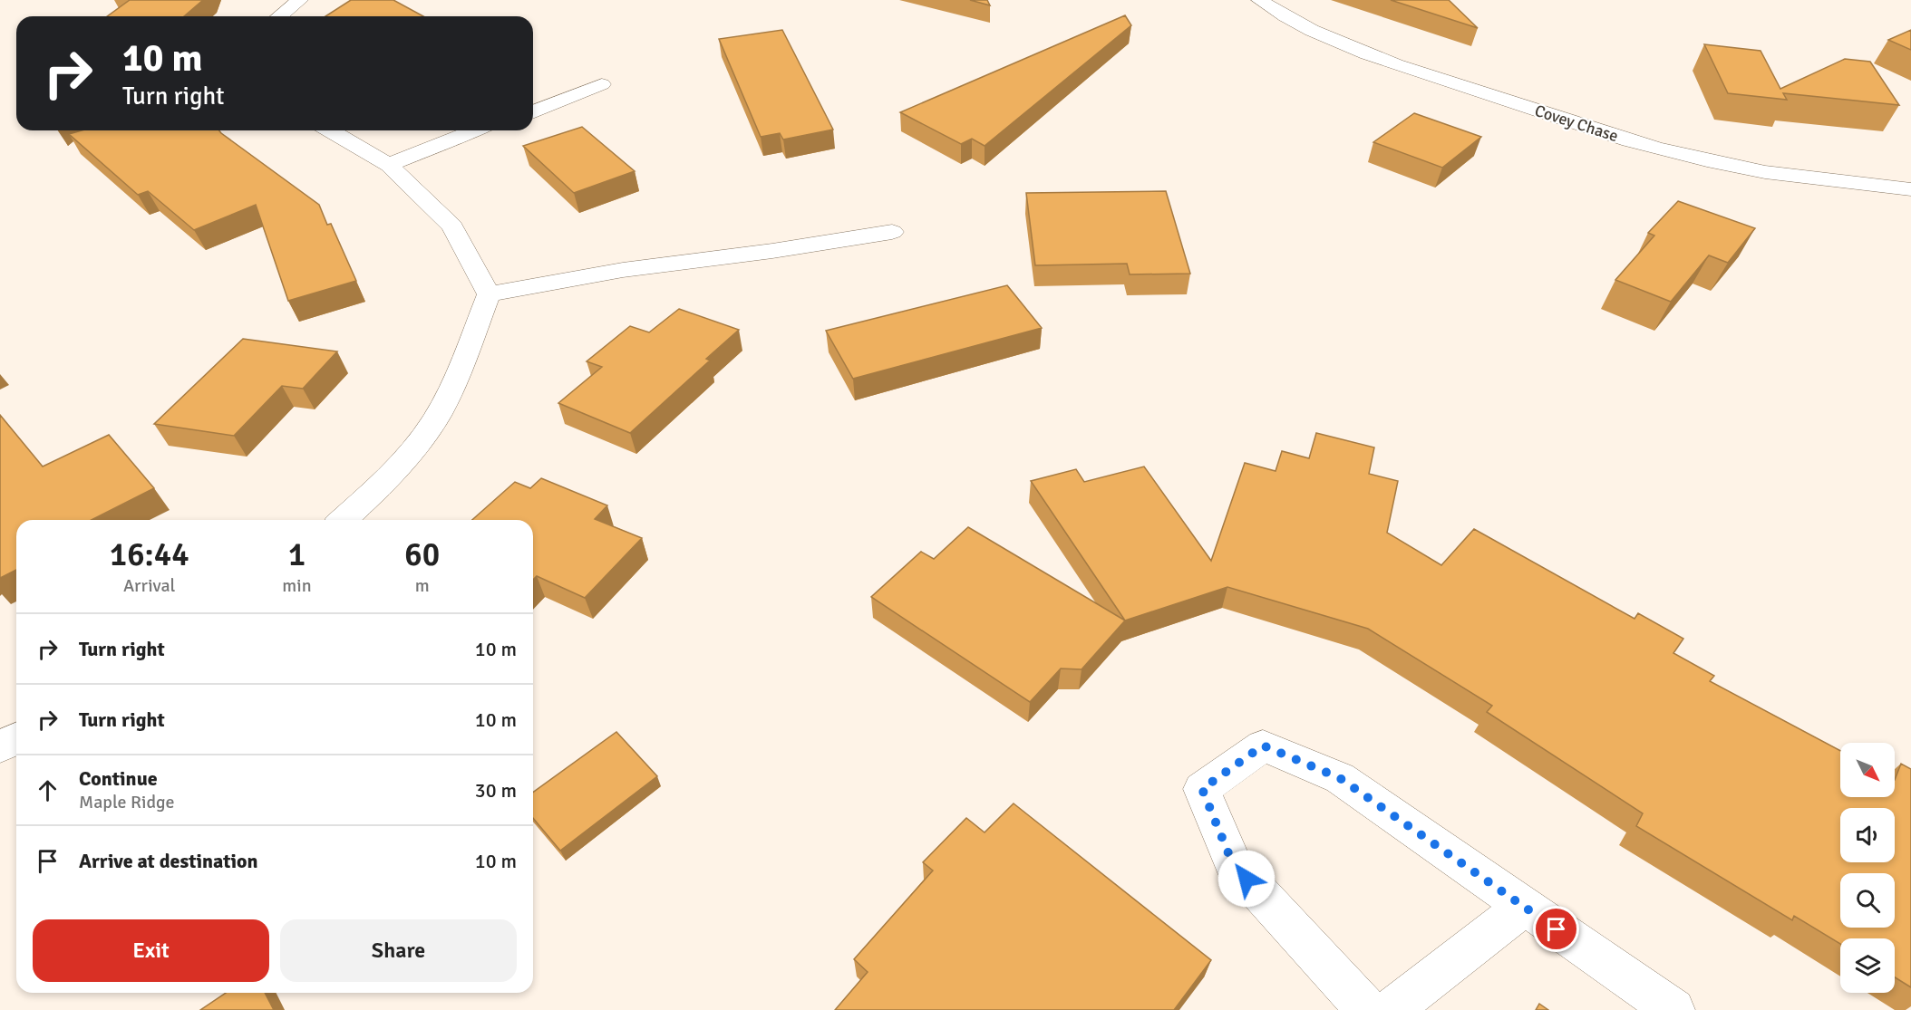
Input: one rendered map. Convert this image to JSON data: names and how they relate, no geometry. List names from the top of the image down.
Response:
{
  "streets": {
    "street": ["Covey Chase"]
  },
  "north": "bottom right",
  "page": {
    "turn": ["10 m", "Turn right"],
    "eta": [
      "16:44",
      "Arrival",
      "1",
      "min",
      "60",
      "m"
    ],
    "list": [
      {
        "name": "Turn right",
        "value": "10 m"
      },
      {
        "name": "Turn right",
        "value": "10 m"
      },
      {
        "name": "Continue",
        "note": "Maple Ridge",
        "value": "30 m"
      },
      {
        "name": "Arrive at destination",
        "value": "10 m"
      }
    ],
    "buttons": ["Exit", "Share"]
  }
}
